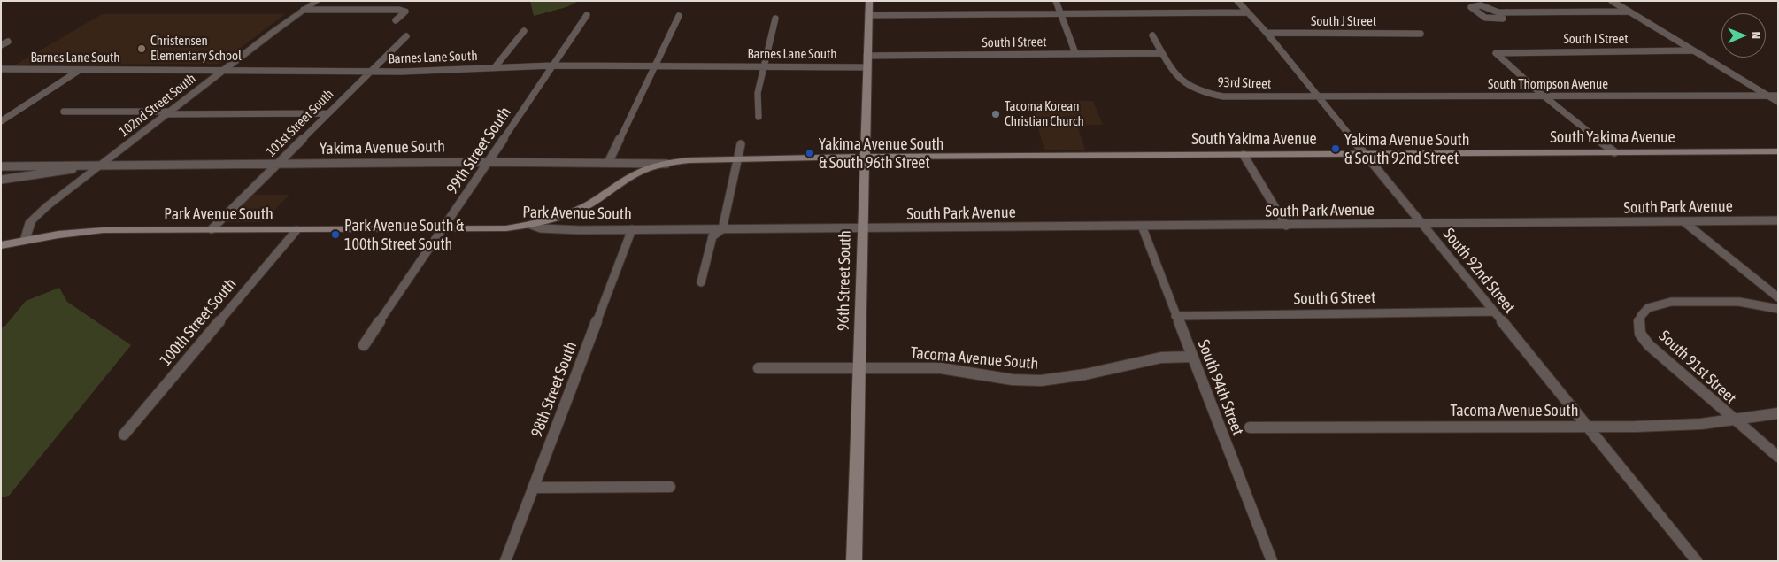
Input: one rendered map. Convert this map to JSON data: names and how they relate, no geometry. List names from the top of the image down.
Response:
{
  "streets": {
    "main road": [
      "South Yakima Avenue",
      "Yakima Avenue South",
      "Park Avenue South",
      "96th Street South"
    ],
    "street": [
      "South J Street",
      "South I Street",
      "Barnes Lane South",
      "93rd Street",
      "South Thompson Avenue",
      "102nd Street South",
      "101st Street South",
      "99th Street South",
      "South Park Avenue",
      "South 92nd Street",
      "South G Street",
      "100th Street South",
      "Tacoma Avenue South",
      "South 91st Street",
      "South 94th Street",
      "98th Street South"
    ]
  },
  "crossings": [
    ["South J Street", "South 92nd Street"],
    ["South I Street", "93rd Street"],
    ["South I Street", "South Thompson Avenue"],
    ["South I Street", "96th Street South"],
    ["Barnes Lane South", "102nd Street South"],
    ["Barnes Lane South", "101st Street South"],
    ["Barnes Lane South", "99th Street South"],
    ["Barnes Lane South", "96th Street South"],
    ["93rd Street", "South Thompson Avenue"],
    ["93rd Street", "South 92nd Street"],
    ["South Thompson Avenue", "South 92nd Street"],
    ["102nd Street South", "Yakima Avenue South"],
    ["102nd Street South", "Park Avenue South"],
    ["101st Street South", "Yakima Avenue South"],
    ["101st Street South", "Park Avenue South"],
    ["South Yakima Avenue", "Yakima Avenue South"],
    ["South Yakima Avenue", "South 92nd Street"],
    ["South Yakima Avenue", "96th Street South"],
    ["Yakima Avenue South", "99th Street South"],
    ["Yakima Avenue South", "Park Avenue South"],
    ["Yakima Avenue South", "96th Street South"],
    ["99th Street South", "Park Avenue South"],
    ["South Park Avenue", "Park Avenue South"],
    ["South Park Avenue", "South 92nd Street"],
    ["South Park Avenue", "96th Street South"],
    ["South Park Avenue", "South 94th Street"],
    ["Park Avenue South", "96th Street South"],
    ["Park Avenue South", "100th Street South"],
    ["Park Avenue South", "98th Street South"],
    ["South 92nd Street", "South G Street"],
    ["South 92nd Street", "Tacoma Avenue South"],
    ["96th Street South", "Tacoma Avenue South"],
    ["South G Street", "South 94th Street"],
    ["Tacoma Avenue South", "South 91st Street"],
    ["Tacoma Avenue South", "South 94th Street"]
  ],
  "places": [
    "Christensen Elementary School",
    "Tacoma Korean Christian Church",
    "Yakima Avenue South & South 92nd Street",
    "Yakima Avenue South & South 96th Street",
    "Park Avenue South & 100th Street South"
  ],
  "north": "right"
}
